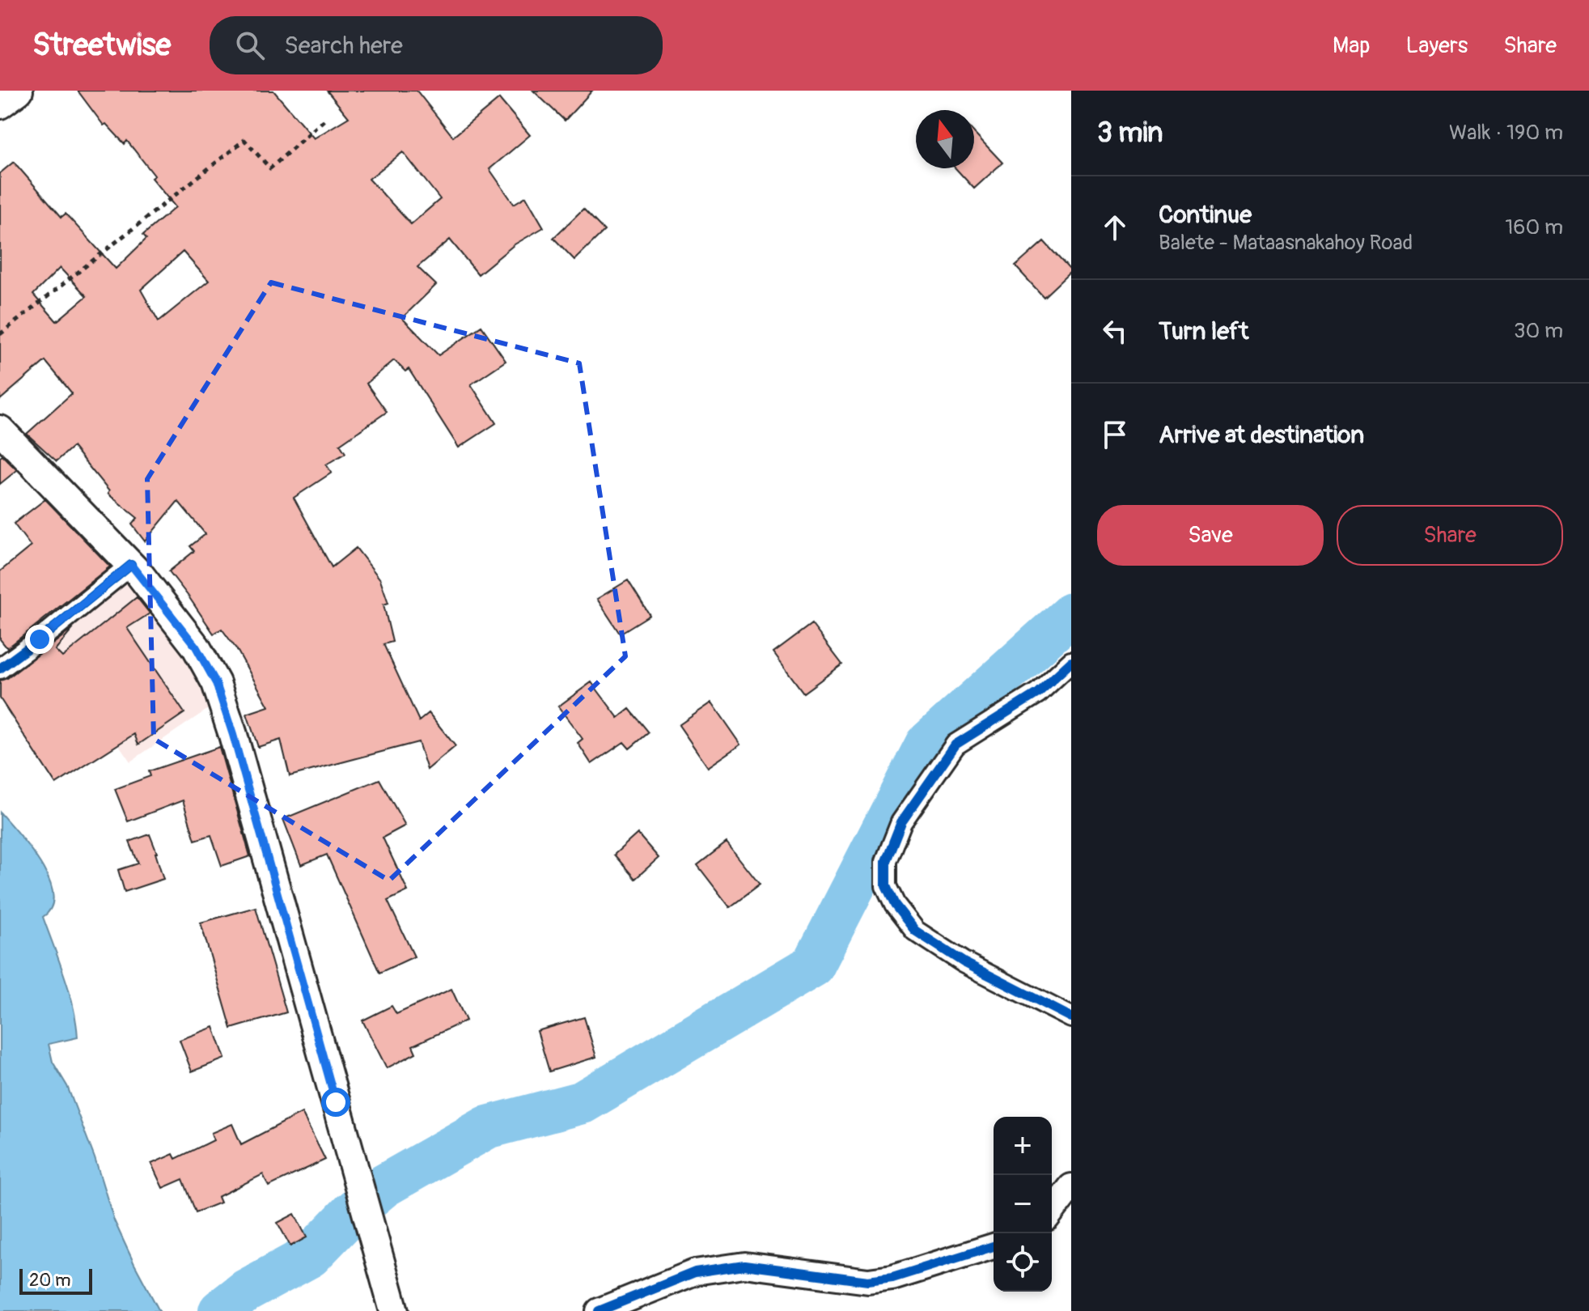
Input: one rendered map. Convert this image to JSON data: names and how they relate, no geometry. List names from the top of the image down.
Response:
{
  "scale_bar": "20 m",
  "north": "top",
  "page": {
    "header": "Streetwise",
    "search": "Search here",
    "nav": ["Map", "Layers", "Share"],
    "heading": ["3 min", "Walk · 190 m"],
    "list": [
      ["Continue", "Balete - Mataasnakahoy Road", "160 m"],
      ["Turn left", "30 m"],
      "Arrive at destination"
    ],
    "buttons": ["Save", "Share"],
    "map_buttons": ["+", "−"],
    "scale": "20 m"
  }
}
